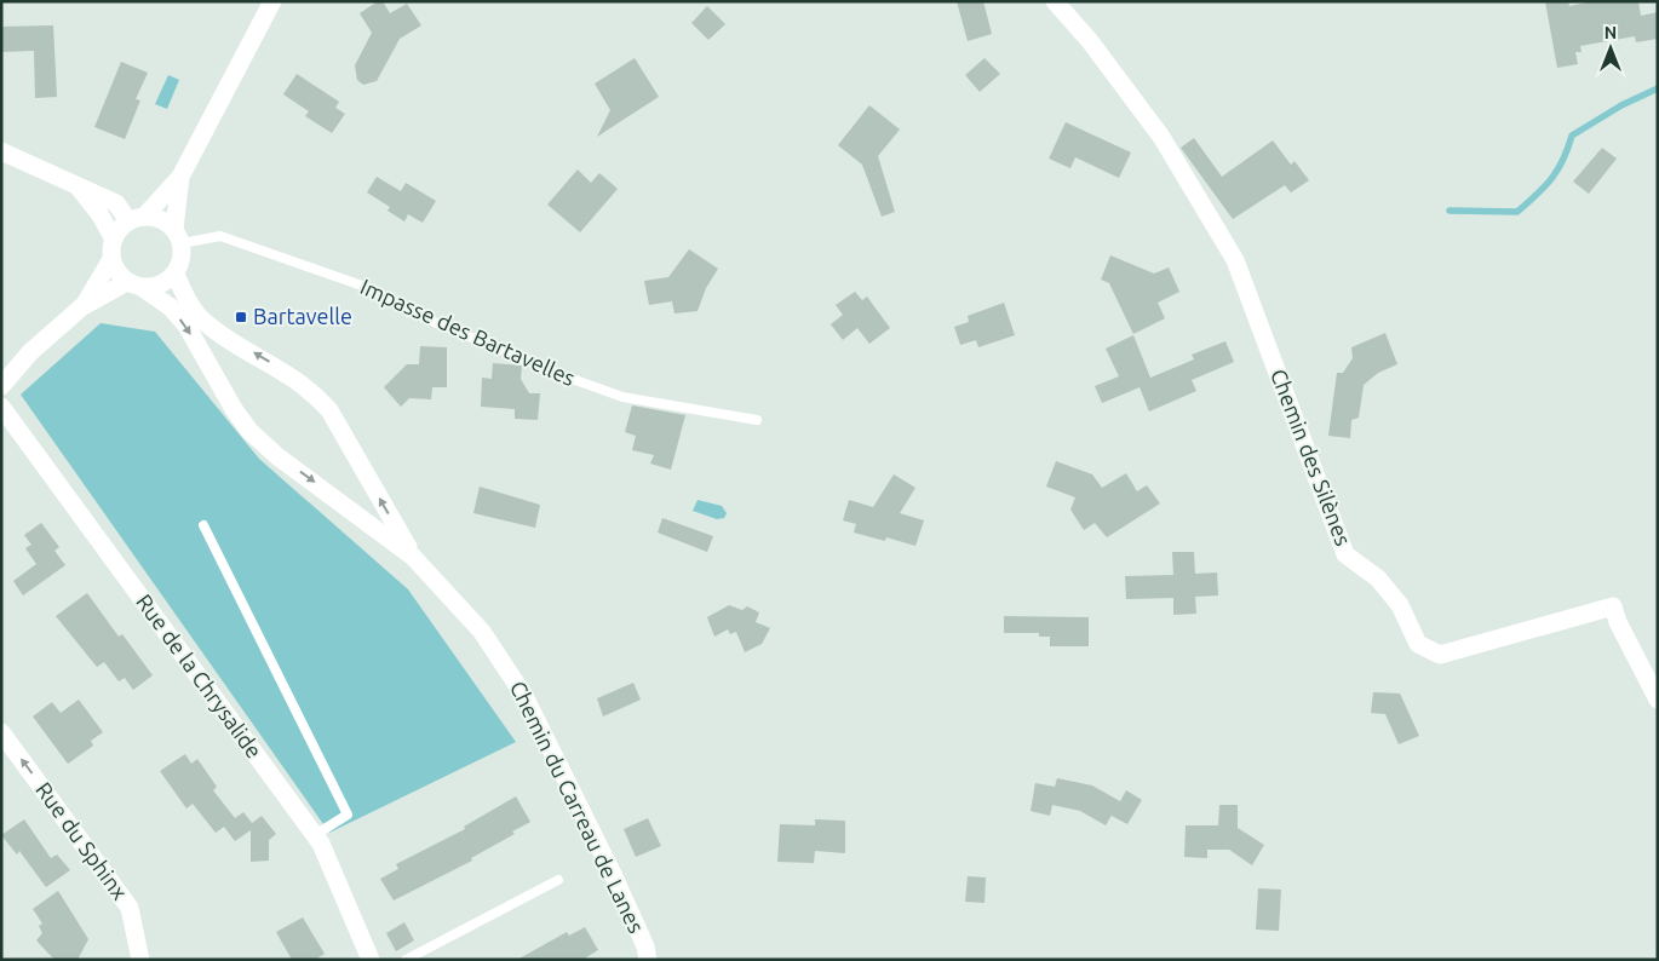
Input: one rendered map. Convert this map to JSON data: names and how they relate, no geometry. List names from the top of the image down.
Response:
{
  "streets": {
    "street": [
      "Chemin des Silènes",
      "Rue de la Chrysalide",
      "Chemin du Carreau de Lanes",
      "Rue du Sphinx"
    ],
    "lane": ["Impasse des Bartavelles"]
  },
  "crossings": [
    ["Impasse des Bartavelles", "Chemin du Carreau de Lanes"]
  ],
  "one_way": ["Rue du Sphinx"],
  "places": {
    "transit": ["Bartavelle"]
  },
  "north": "top"
}
